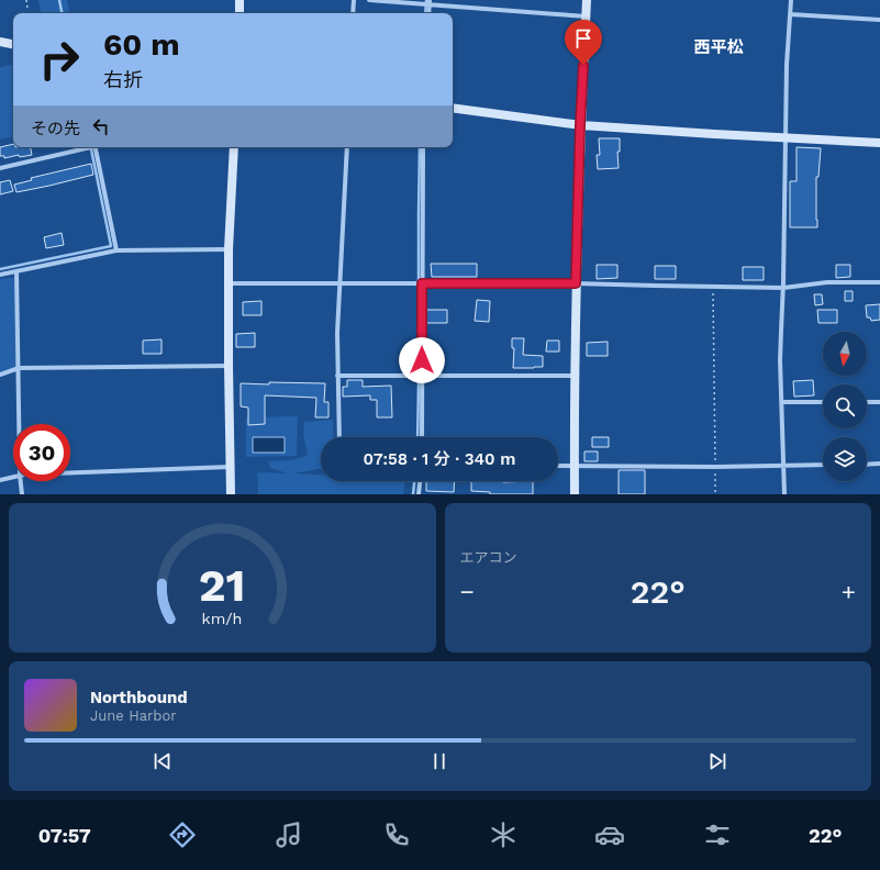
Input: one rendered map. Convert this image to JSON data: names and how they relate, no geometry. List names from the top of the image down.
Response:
{
  "districts": ["西平松"],
  "north": "bottom",
  "page": {
    "turn": ["60 m", "右折"],
    "then": "その先",
    "limit": "30",
    "trip": "07:58 · 1 分 · 340 m",
    "tile": "エアコン",
    "heat": ["−", "22°", "+"],
    "song": ["Northbound", "June Harbor"],
    "tabs": ["07:57", "22°"],
    "gauge": ["21", "km/h"]
  }
}
